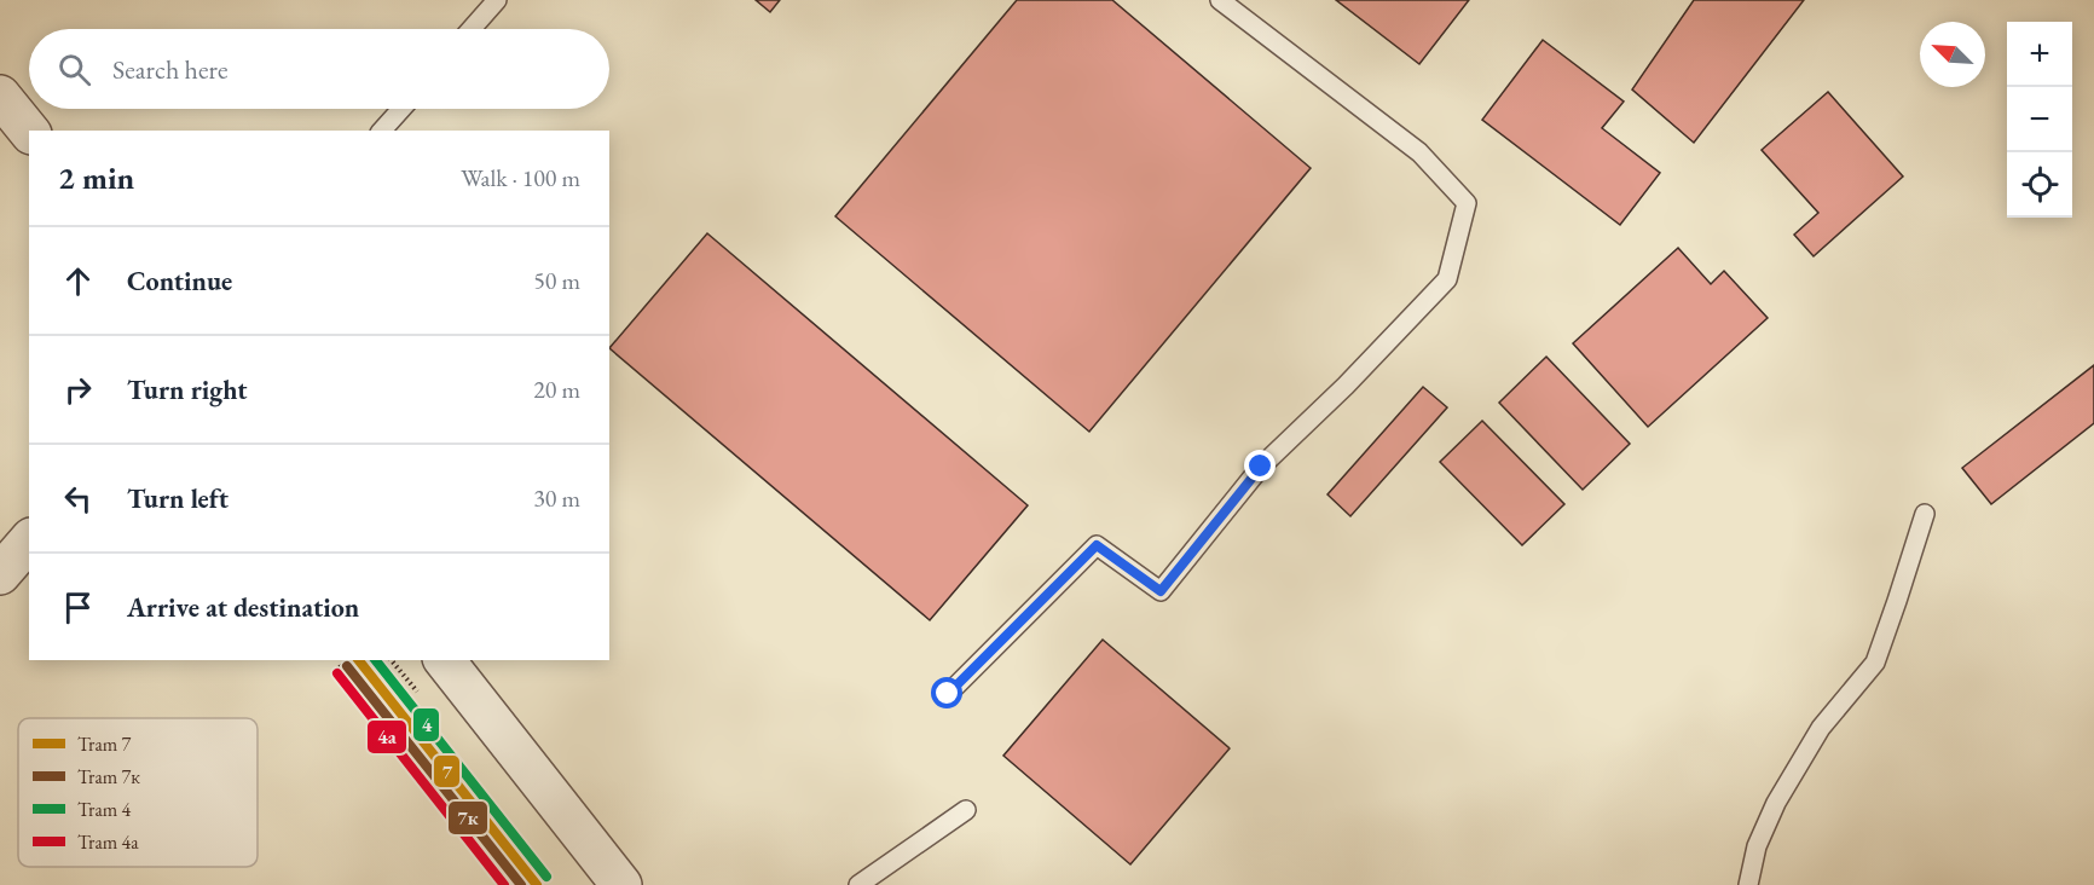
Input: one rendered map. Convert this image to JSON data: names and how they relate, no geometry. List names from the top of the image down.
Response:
{
  "lines": [
    "tram line 7",
    "tram line 4",
    "tram line 7к",
    "tram line 4а"
  ],
  "legend": [
    "Tram 7",
    "Tram 7к",
    "Tram 4",
    "Tram 4а"
  ],
  "north": "top left",
  "page": {
    "map_buttons": ["+", "−"],
    "search": "Search here",
    "heading": ["2 min", "Walk · 100 m"],
    "list": [
      ["Continue", "50 m"],
      ["Turn right", "20 m"],
      ["Turn left", "30 m"],
      "Arrive at destination"
    ]
  }
}
